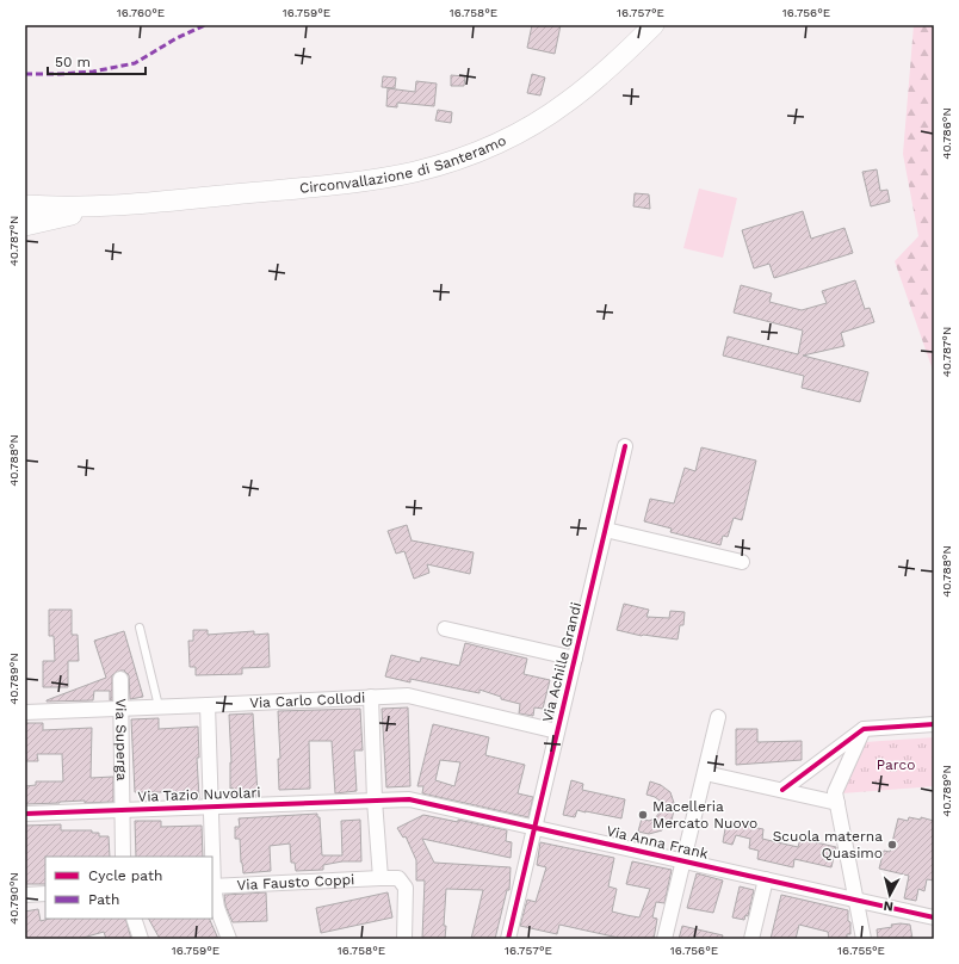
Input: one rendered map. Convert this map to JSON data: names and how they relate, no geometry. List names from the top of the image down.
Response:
{
  "streets": {
    "main road": ["Circonvallazione di Santeramo"],
    "street": [
      "Via Achille Grandi",
      "Via Carlo Collodi",
      "Via Superga",
      "Via Tazio Nuvolari",
      "Via Anna Frank",
      "Via Fausto Coppi"
    ]
  },
  "crossings": [
    ["Via Achille Grandi", "Via Carlo Collodi"],
    ["Via Achille Grandi", "Via Anna Frank"],
    ["Via Carlo Collodi", "Via Superga"],
    ["Via Superga", "Via Tazio Nuvolari"],
    ["Via Tazio Nuvolari", "Via Anna Frank"]
  ],
  "parks": ["Parco"],
  "places": ["Macelleria Mercato Nuovo", "Scuola materna Quasimo"],
  "legend": ["Cycle path", "Path"],
  "scale_bar": "50 m",
  "north": "bottom",
  "coordinates": [
    "16.760°E",
    "16.759°E",
    "16.758°E",
    "16.757°E",
    "16.756°E",
    "40.786°N",
    "40.787°N",
    "40.788°N",
    "40.789°N",
    "40.790°N",
    "16.755°E"
  ]
}
